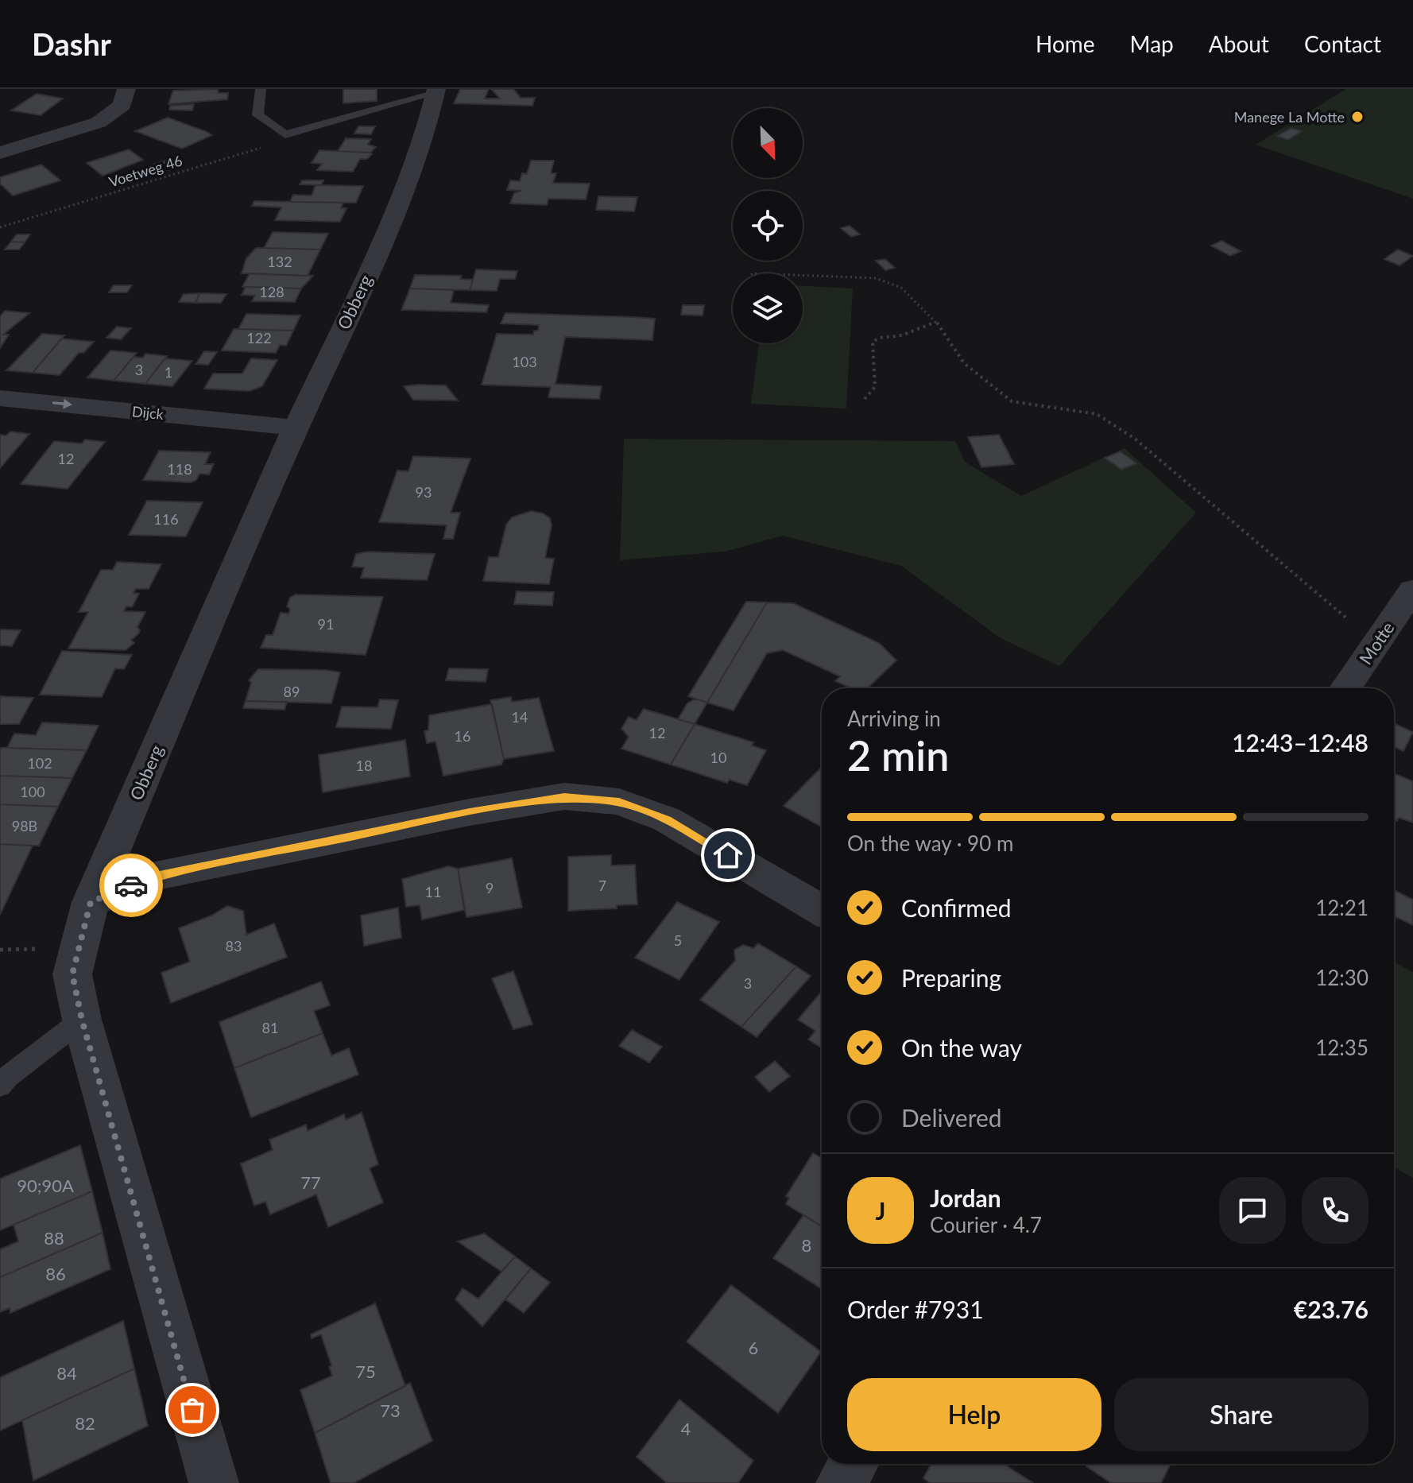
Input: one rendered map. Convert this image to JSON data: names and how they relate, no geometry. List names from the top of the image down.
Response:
{
  "streets": {
    "street": ["Obberg", "Dijck", "Motte"],
    "path": ["Voetweg 46"]
  },
  "crossings": [
    ["Obberg", "Dijck"]
  ],
  "one_way": ["Dijck"],
  "places": ["Manege La Motte"],
  "house_numbers": [
    "132",
    "128",
    "122",
    "103",
    "3",
    "1",
    "12",
    "118",
    "93",
    "116",
    "91",
    "89",
    "14",
    "12",
    "16",
    "10",
    "102",
    "18",
    "100",
    "98B",
    "7",
    "9",
    "11",
    "5",
    "83",
    "3",
    "81",
    "77",
    "90;90A",
    "88",
    "8",
    "86",
    "6",
    "75",
    "84",
    "73",
    "82",
    "4"
  ],
  "north": "bottom right",
  "page": {
    "header": "Dashr",
    "nav": [
      "Home",
      "Map",
      "About",
      "Contact"
    ],
    "heading": ["2 min", "Arriving in", "12:43–12:48"],
    "panel": [
      "Jordan",
      "Courier · 4.7",
      "Order #7931",
      "€23.76"
    ],
    "bar": "On the way · 90 m",
    "list": [
      ["Confirmed", "12:21"],
      ["Preparing", "12:30"],
      ["On the way", "12:35"],
      "Delivered"
    ],
    "round": "J",
    "buttons": ["Help", "Share"]
  }
}
